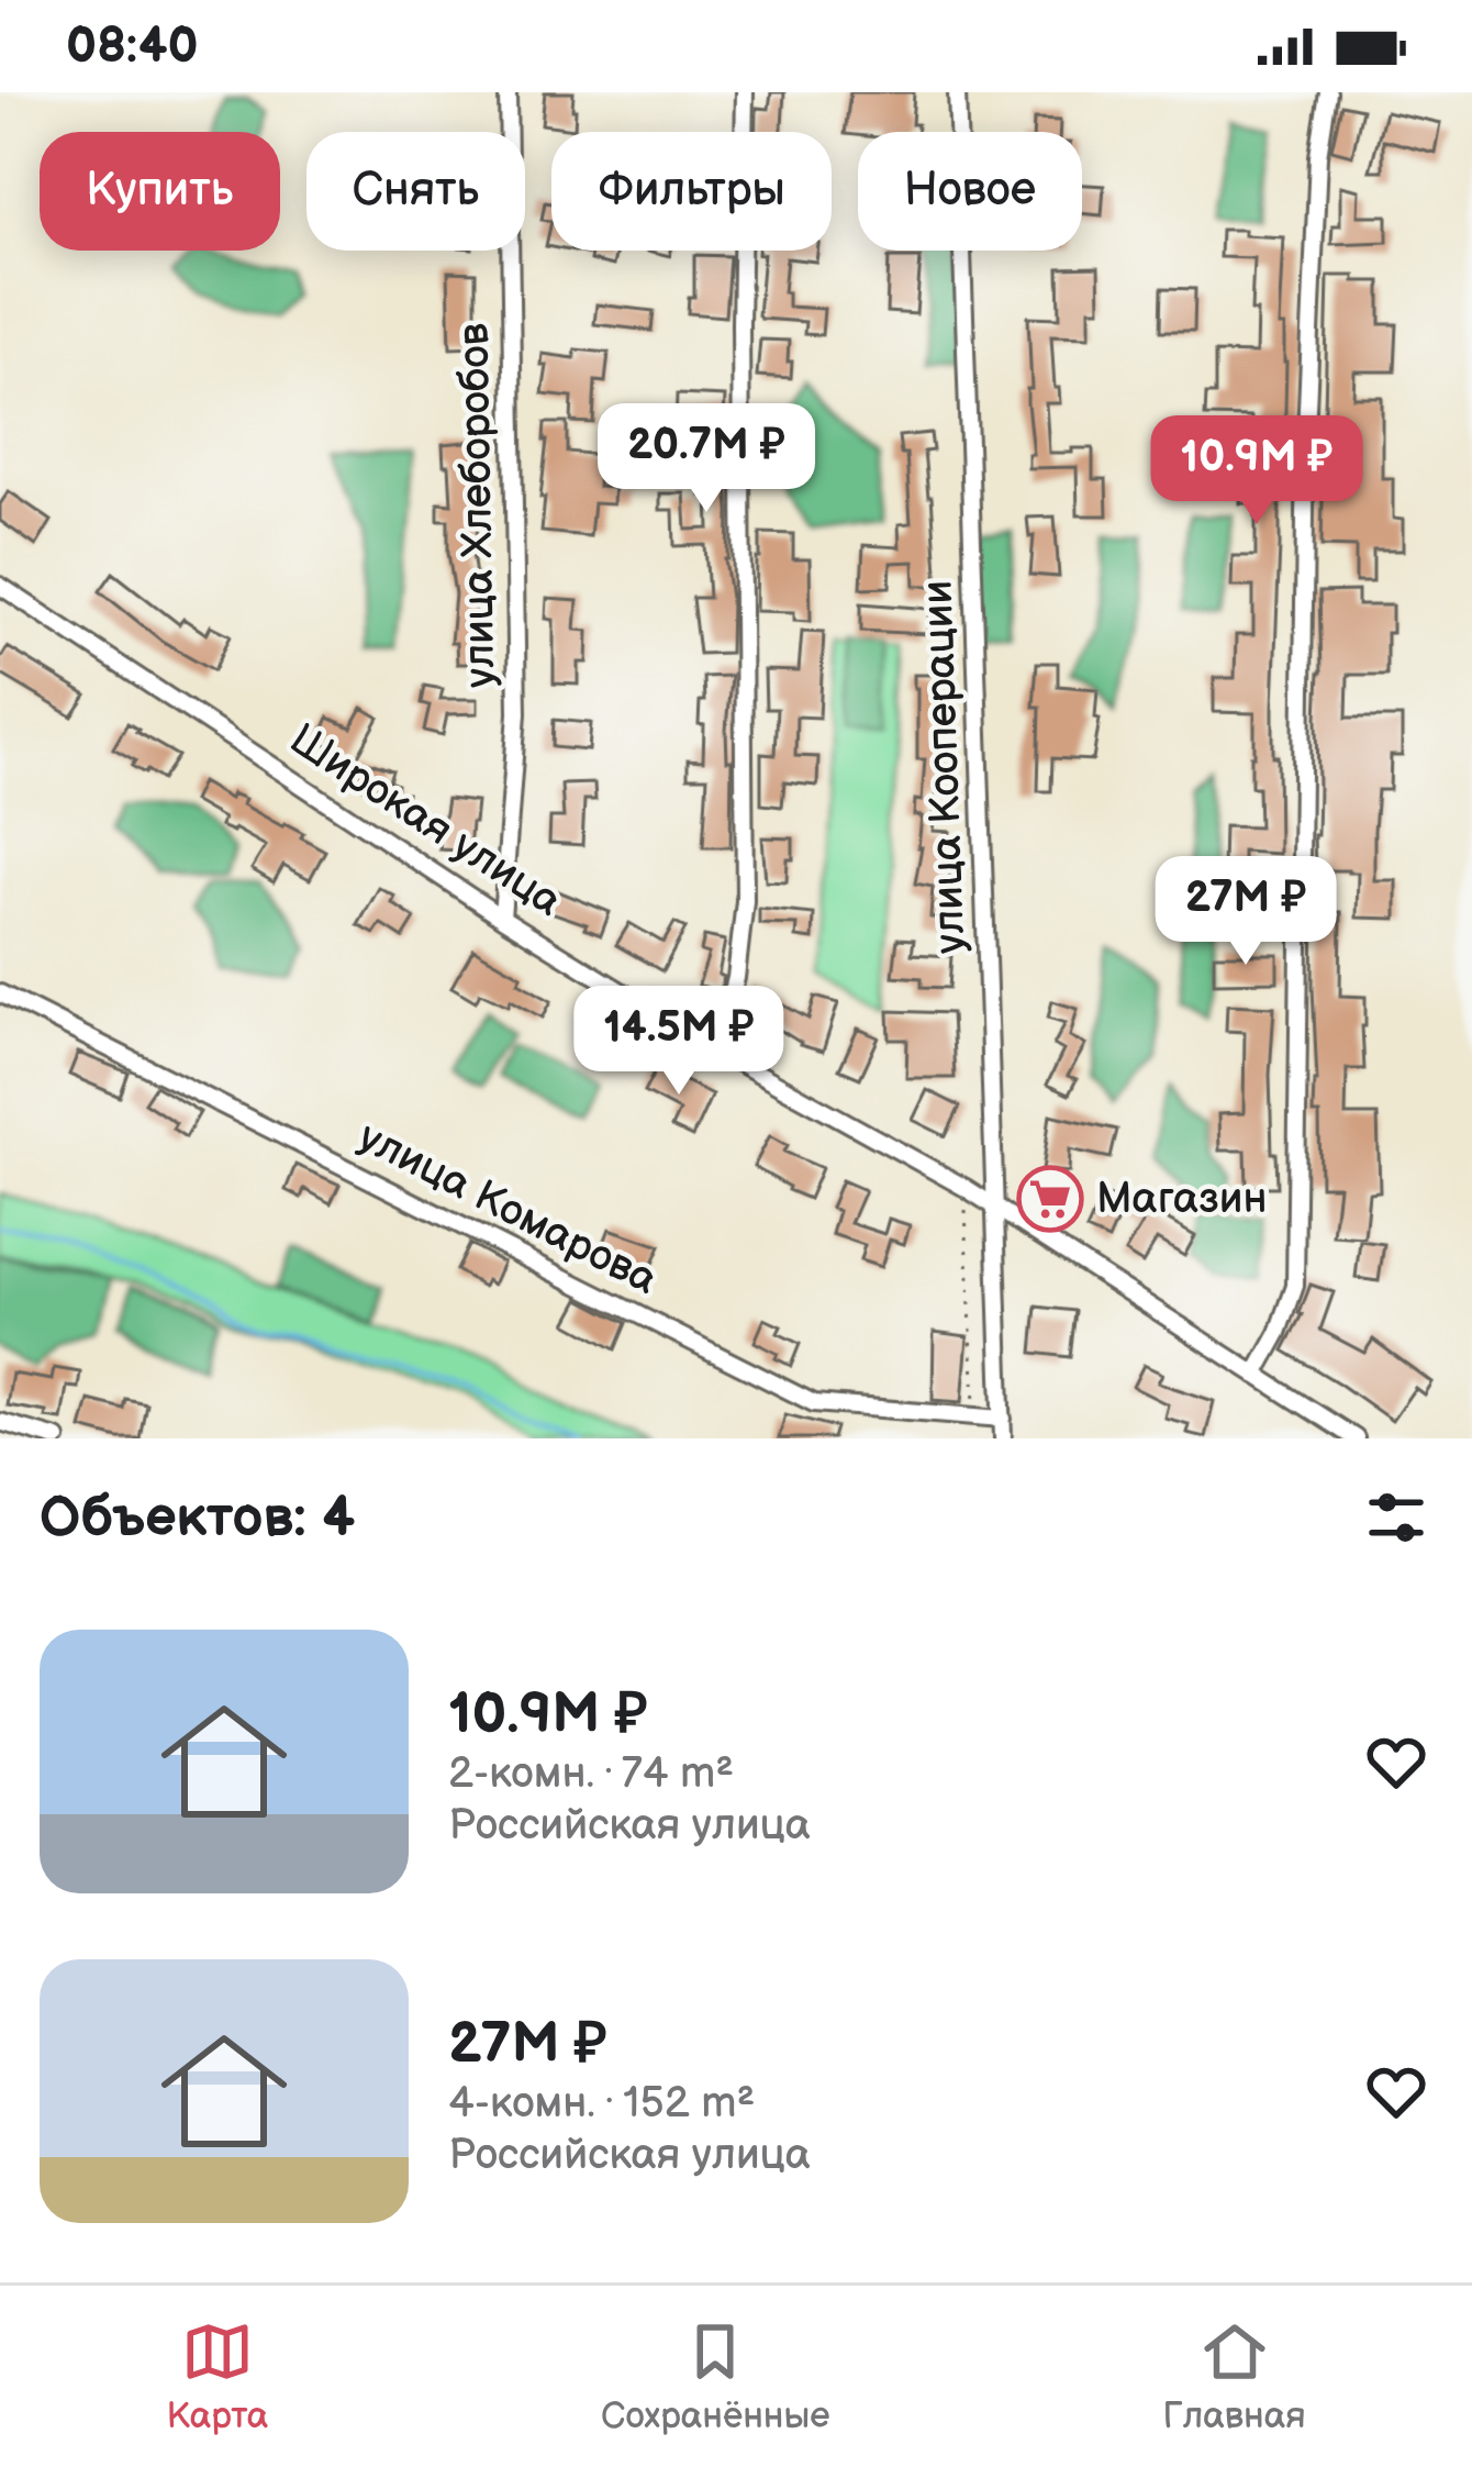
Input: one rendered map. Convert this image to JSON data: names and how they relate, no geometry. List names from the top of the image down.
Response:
{
  "streets": {
    "street": [
      "улица Хлеборобов",
      "улица Кооперации",
      "Широкая улица",
      "улица Комарова"
    ]
  },
  "crossings": [
    ["улица Хлеборобов", "Широкая улица"],
    ["улица Кооперации", "Широкая улица"],
    ["улица Кооперации", "улица Комарова"]
  ],
  "places": {
    "supermarket": ["Магазин"]
  },
  "page": {
    "status": "08:40",
    "chip": [
      "Купить",
      "Снять",
      "Фильтры",
      "Новое"
    ],
    "price": [
      "20.7M ₽",
      "10.9M ₽",
      "27M ₽",
      "14.5M ₽"
    ],
    "heading": "Объектов: 4",
    "list": [
      {
        "name": "10.9M ₽",
        "note": "2-комн. · 74 m² · Российская улица"
      },
      {
        "name": "27M ₽",
        "note": "4-комн. · 152 m² · Российская улица"
      }
    ],
    "tabs": ["Карта", "Сохранённые", "Главная"]
  }
}
